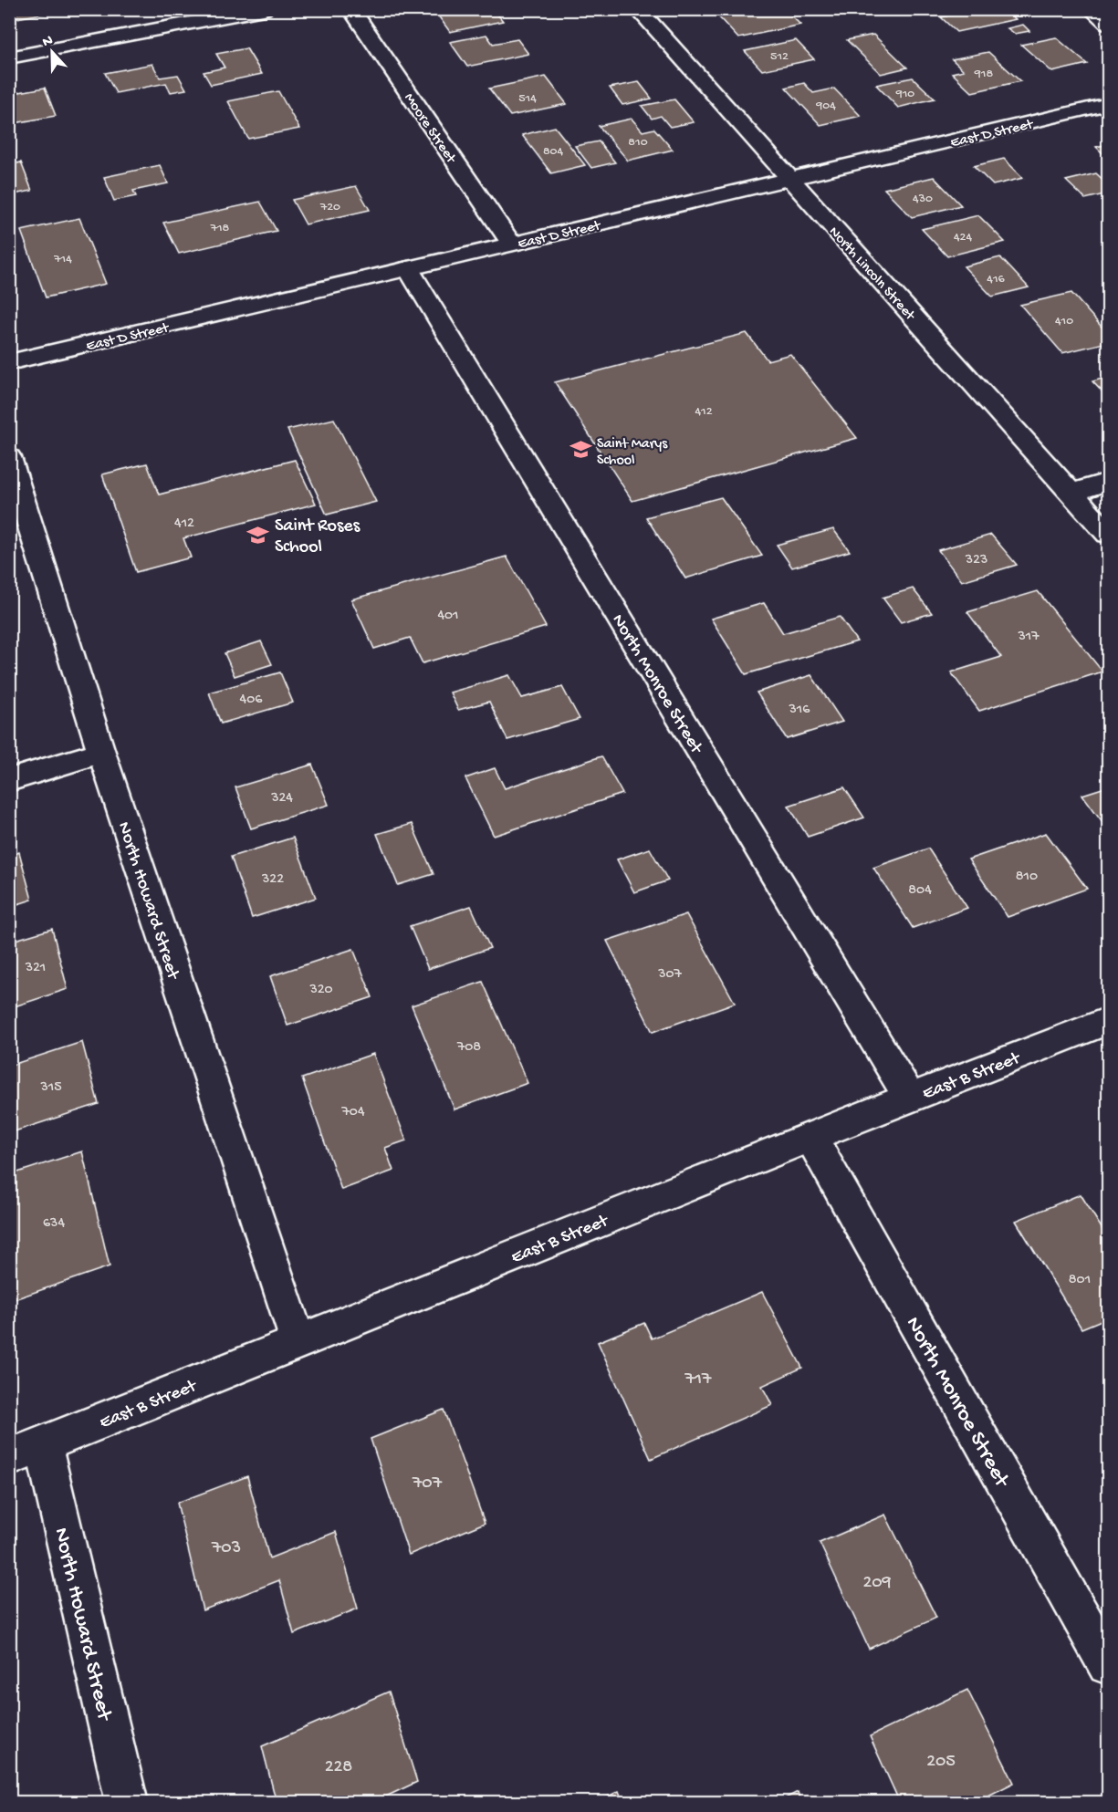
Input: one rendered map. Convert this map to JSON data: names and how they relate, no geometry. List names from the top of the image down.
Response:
{
  "streets": {
    "street": [
      "Moore Street",
      "East D Street",
      "North Lincoln Street",
      "North Monroe Street",
      "North Howard Street",
      "East B Street"
    ]
  },
  "crossings": [
    ["Moore Street", "East D Street"],
    ["East D Street", "North Lincoln Street"],
    ["East D Street", "North Monroe Street"],
    ["North Monroe Street", "East B Street"],
    ["North Howard Street", "East B Street"]
  ],
  "places": {
    "school or university": ["Saint Marys School", "Saint Roses School"]
  },
  "house_numbers": [
    "512",
    "918",
    "910",
    "514",
    "904",
    "810",
    "804",
    "430",
    "720",
    "718",
    "424",
    "714",
    "416",
    "410",
    "412",
    "412",
    "323",
    "401",
    "317",
    "406",
    "316",
    "324",
    "810",
    "322",
    "804",
    "321",
    "307",
    "320",
    "708",
    "315",
    "704",
    "634",
    "801",
    "717",
    "707",
    "703",
    "209",
    "205",
    "228"
  ],
  "north": "top"
}
